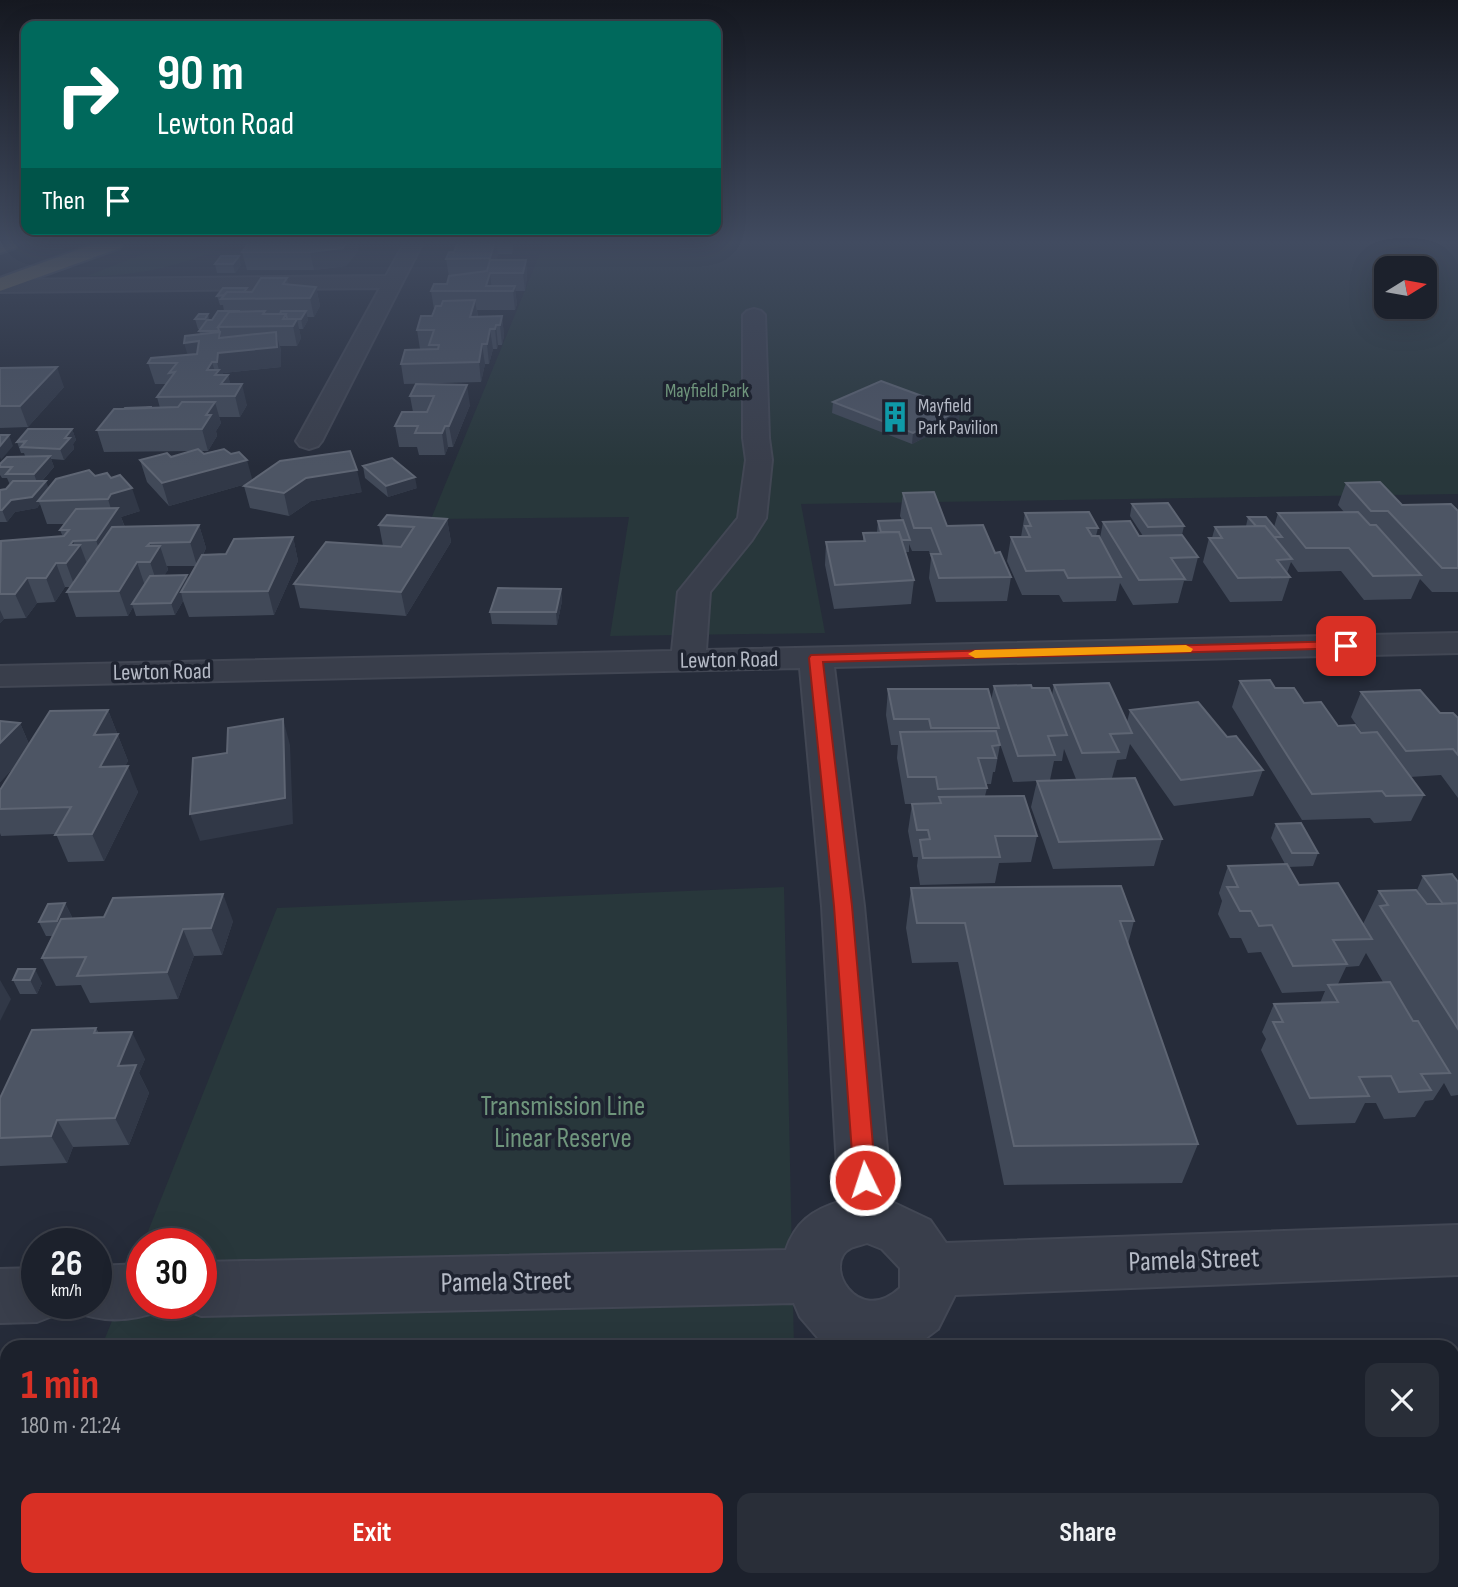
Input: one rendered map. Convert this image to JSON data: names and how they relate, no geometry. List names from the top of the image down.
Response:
{
  "streets": {
    "street": ["Lewton Road", "Pamela Street"]
  },
  "parks": ["Mayfield Park", "Transmission Line Linear Reserve"],
  "places": {
    "building": ["Mayfield Park Pavilion"]
  },
  "north": "right",
  "page": {
    "turn": ["90 m", "Lewton Road"],
    "then": "Then",
    "speed": "26 km/h",
    "limit": "30",
    "heading": ["1 min", "180 m · 21:24"],
    "buttons": ["Exit", "Share"]
  }
}
